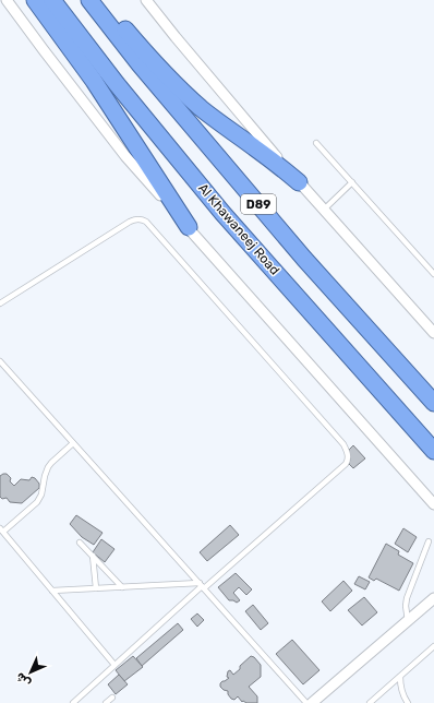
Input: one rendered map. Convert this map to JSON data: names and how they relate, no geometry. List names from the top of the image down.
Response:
{
  "streets": {
    "highway": ["D89", "Al Khawaneej Road"]
  },
  "north": "bottom left"
}
